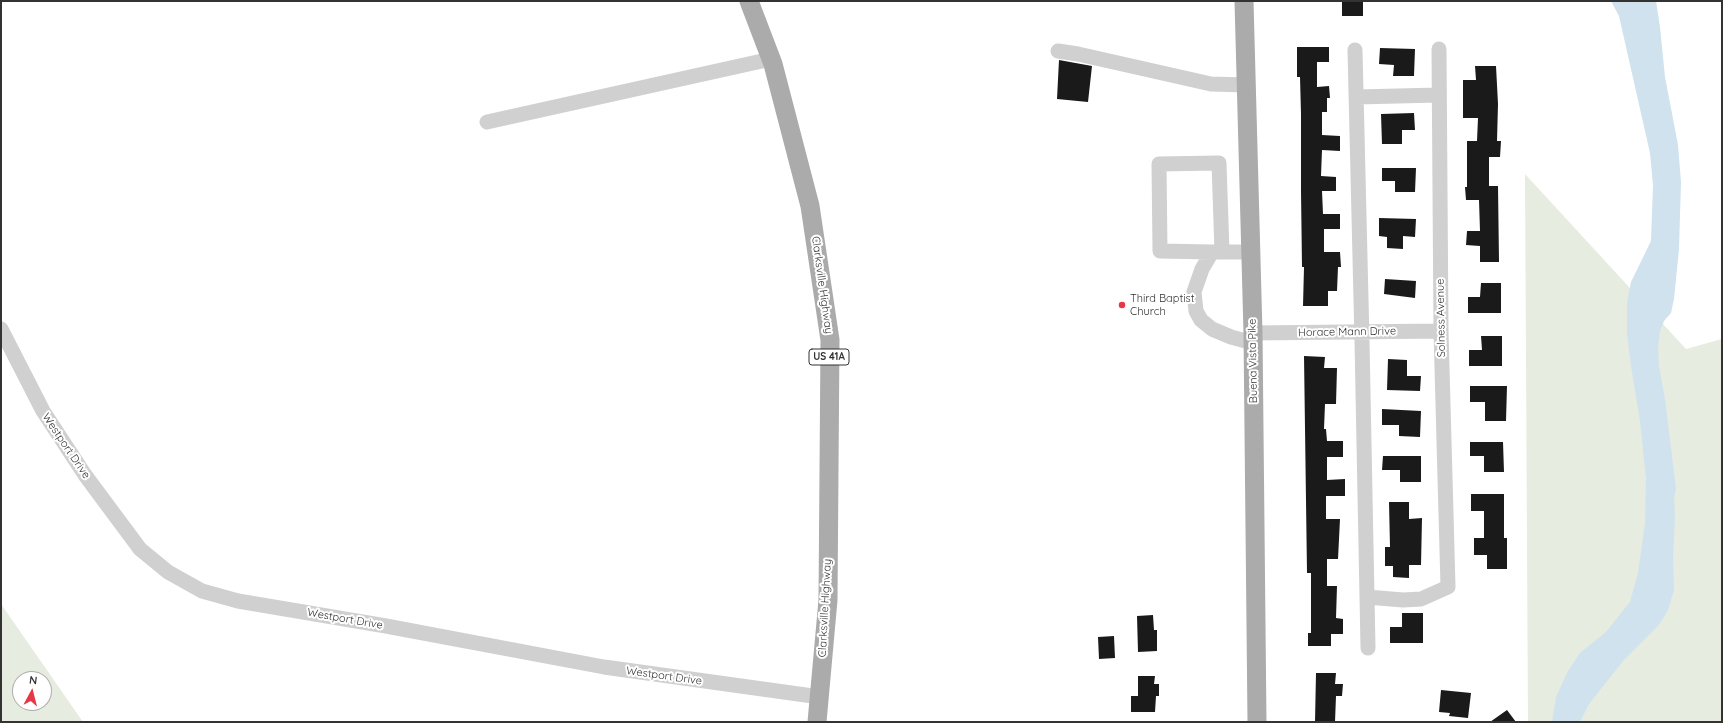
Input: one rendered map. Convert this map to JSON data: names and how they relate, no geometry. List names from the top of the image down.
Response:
{
  "streets": {
    "main road": ["Clarksville Highway", "US 41A", "Buena Vista Pike"],
    "street": ["Solness Avenue", "Horace Mann Drive", "Westport Drive"]
  },
  "crossings": [
    ["Clarksville Highway", "Westport Drive"],
    ["Solness Avenue", "Horace Mann Drive"],
    ["Horace Mann Drive", "Buena Vista Pike"]
  ],
  "places": ["Third Baptist Church"],
  "north": "top"
}
